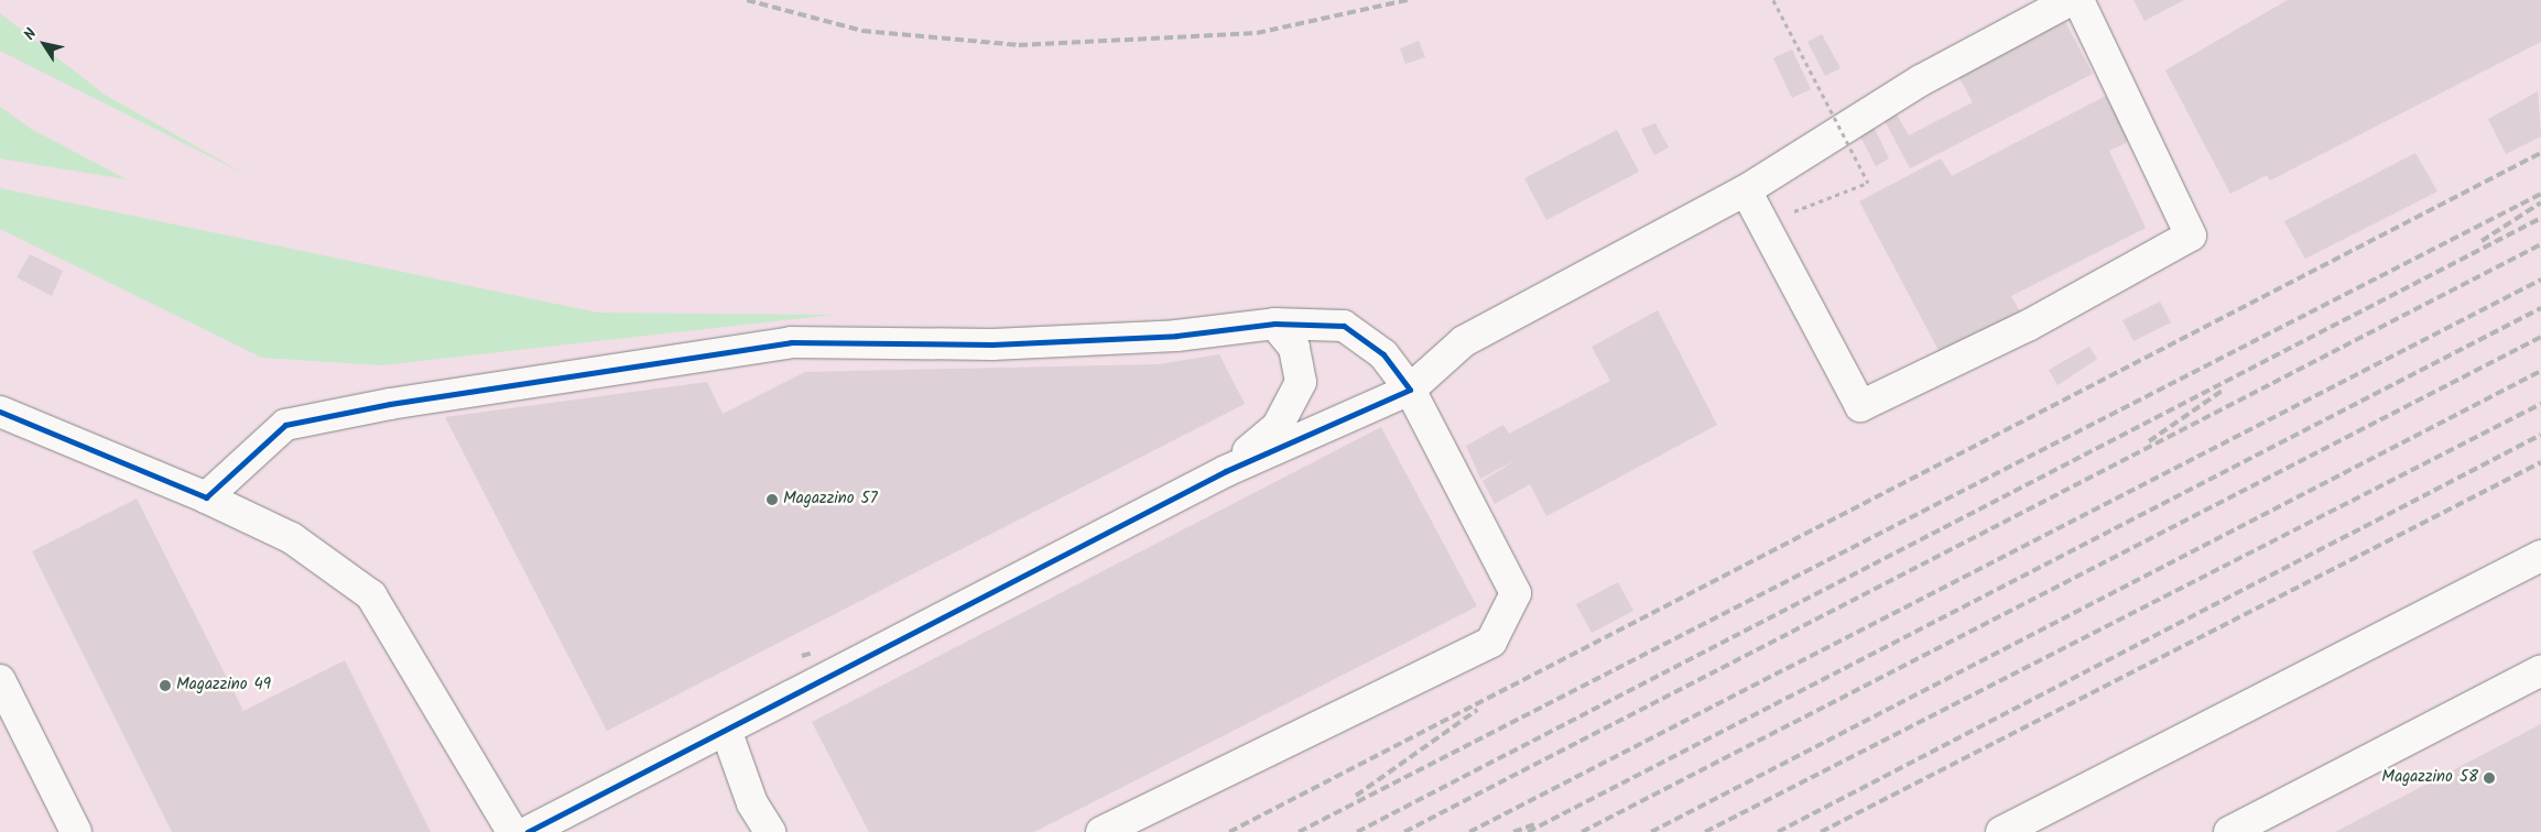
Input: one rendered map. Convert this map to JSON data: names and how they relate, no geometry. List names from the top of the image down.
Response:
{
  "places": ["Magazzino 57", "Magazzino 49", "Magazzino 58"],
  "north": "top left"
}
